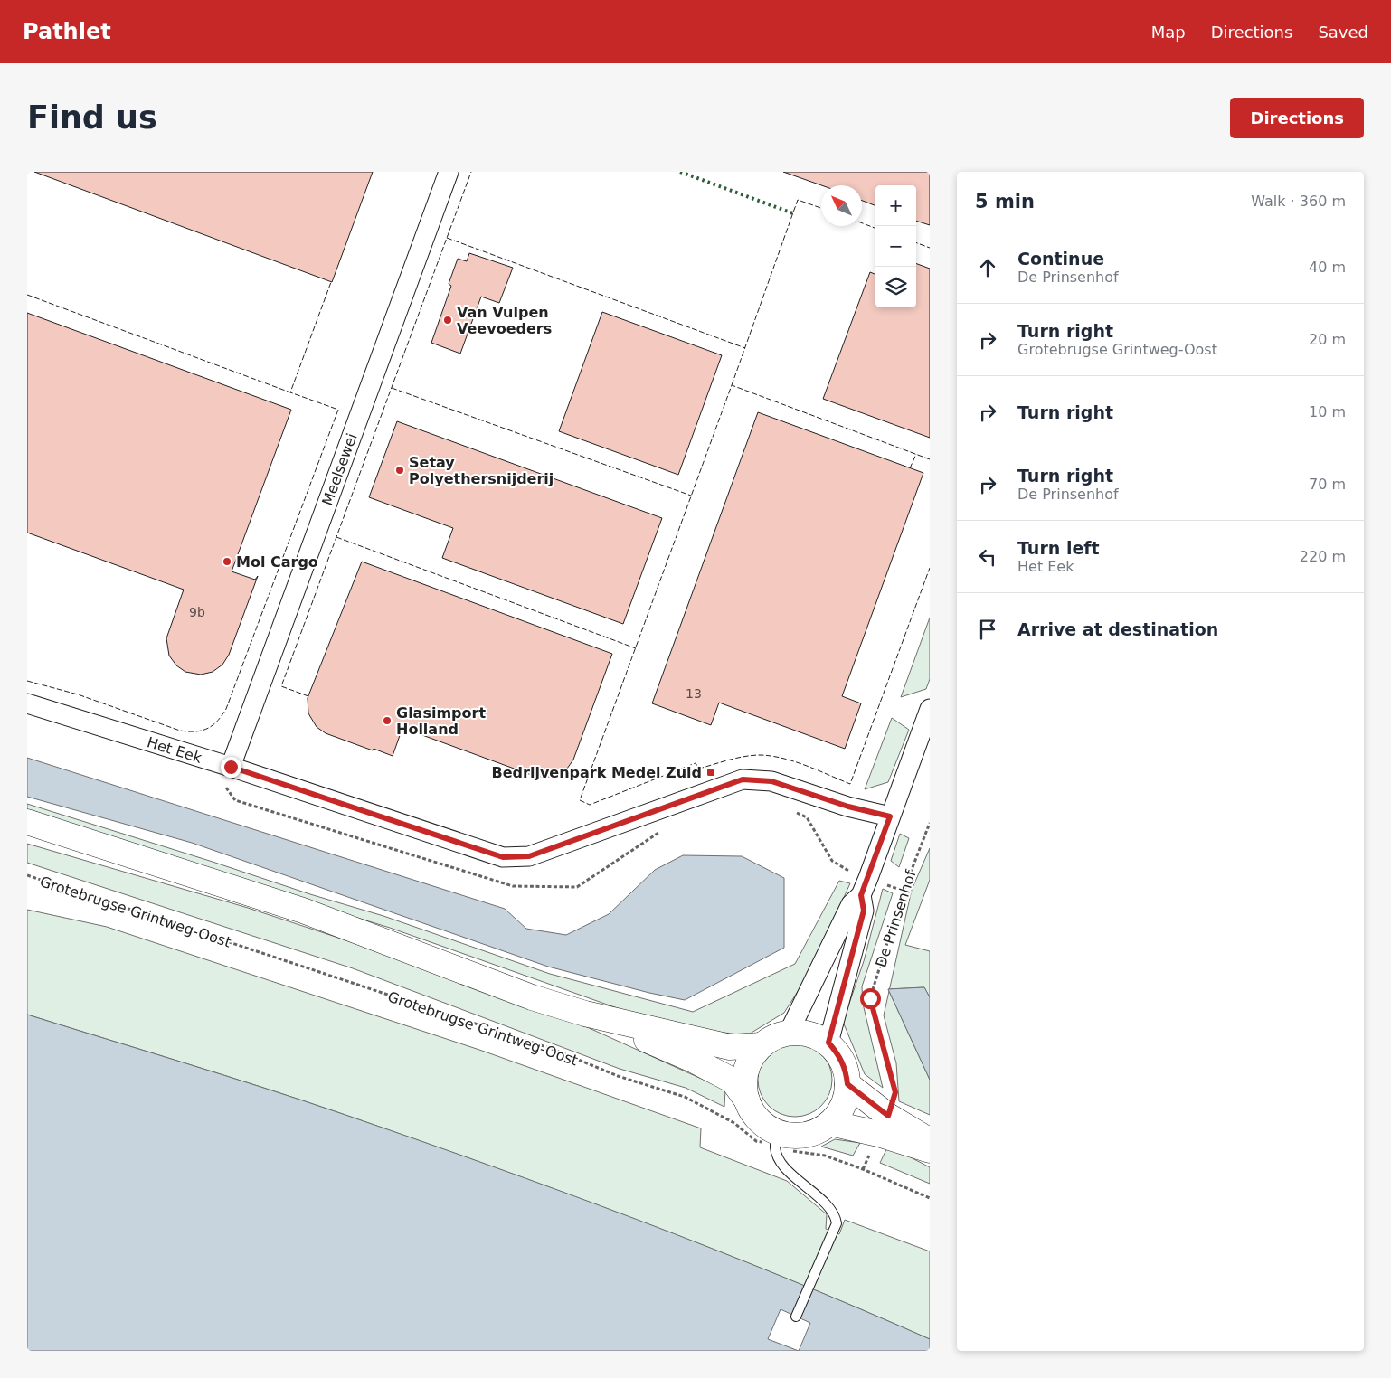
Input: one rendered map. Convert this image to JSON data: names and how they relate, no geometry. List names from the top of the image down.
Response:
{
  "streets": {
    "street": ["Meelsewei", "Het Eek", "De Prinsenhof"],
    "path": ["Grotebrugse Grintweg-Oost"]
  },
  "crossings": [
    ["Meelsewei", "Het Eek"],
    ["Het Eek", "De Prinsenhof"],
    ["Grotebrugse Grintweg-Oost", "De Prinsenhof"]
  ],
  "places": {
    "other": [
      "Van Vulpen Veevoeders",
      "Setay Polyethersnijderij",
      "Mol Cargo",
      "Glasimport Holland"
    ],
    "transit": ["Bedrijvenpark Medel Zuid"]
  },
  "house_numbers": ["9b", "13"],
  "north": "top left",
  "page": {
    "header": "Pathlet",
    "nav": ["Map", "Directions", "Saved"],
    "buttons": "Directions",
    "title": "Find us",
    "heading": ["5 min", "Walk · 360 m"],
    "map_buttons": ["+", "−"],
    "list": [
      ["Continue", "De Prinsenhof", "40 m"],
      ["Turn right", "Grotebrugse Grintweg-Oost", "20 m"],
      ["Turn right", "10 m"],
      ["Turn right", "De Prinsenhof", "70 m"],
      ["Turn left", "Het Eek", "220 m"],
      "Arrive at destination"
    ]
  }
}
